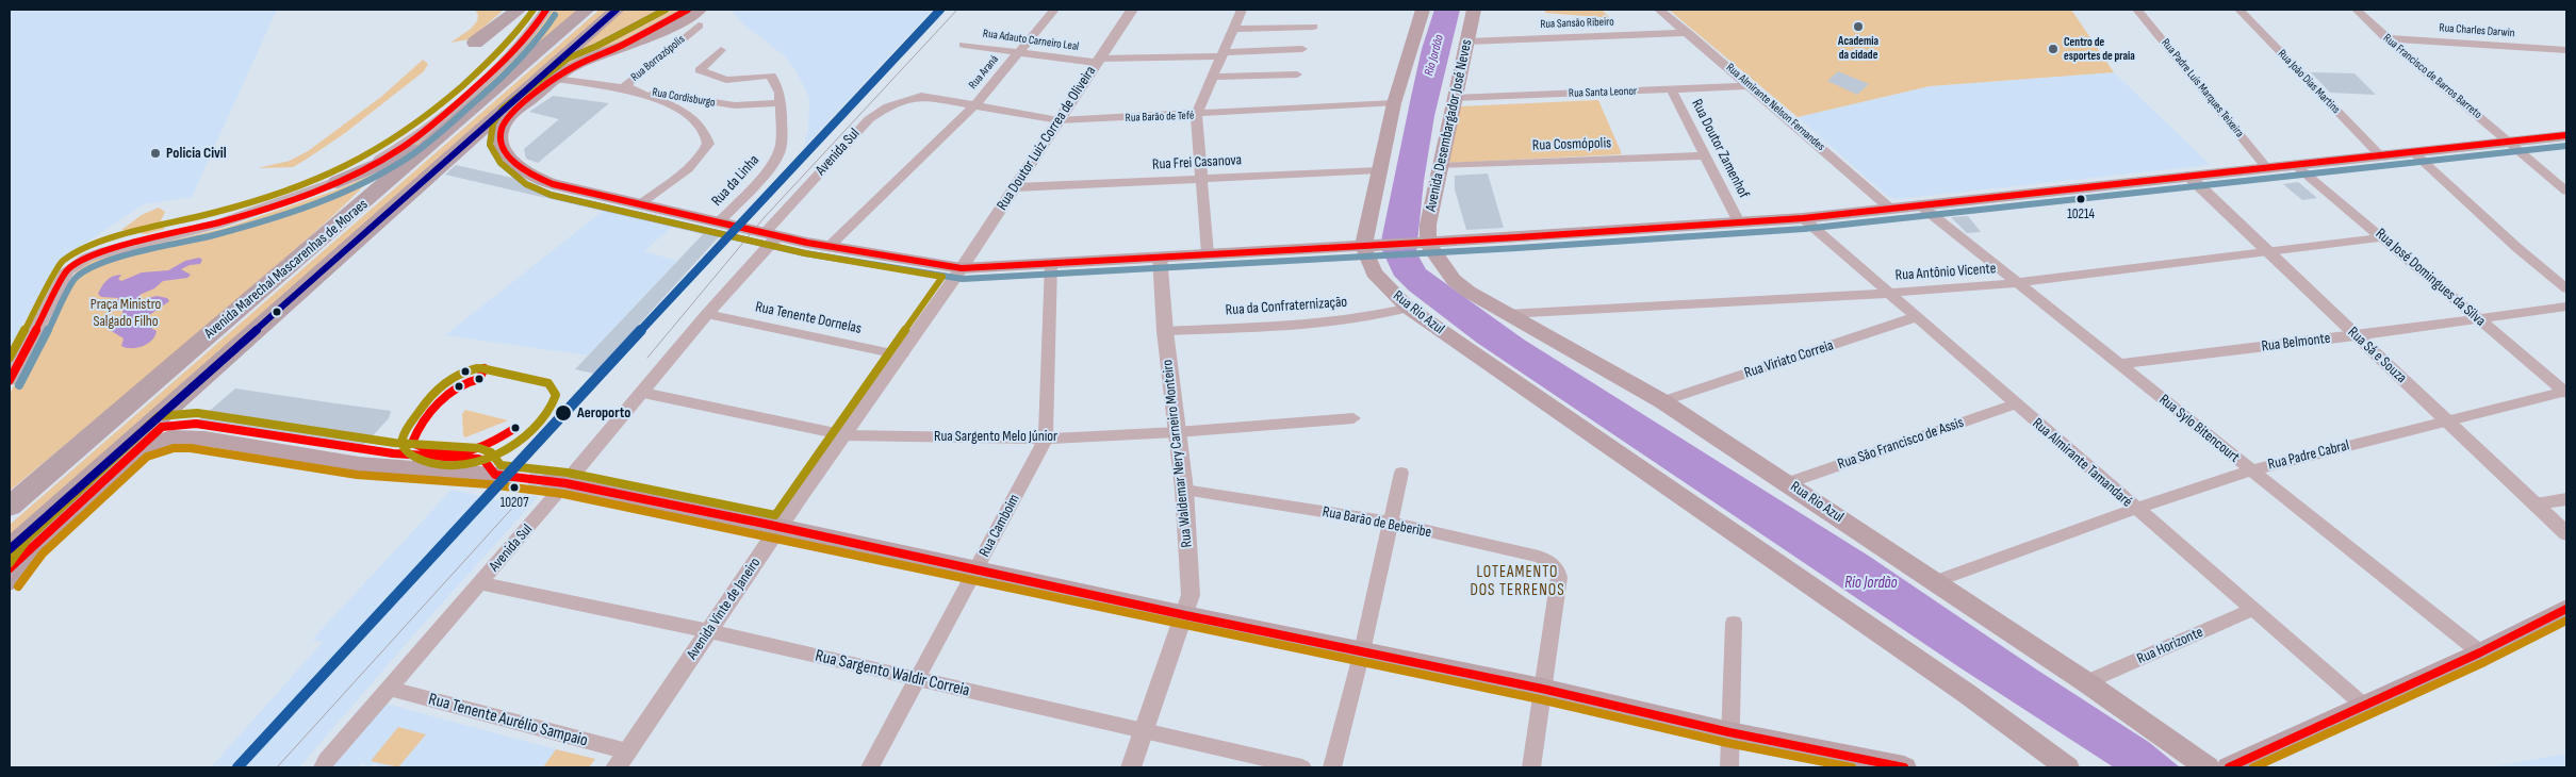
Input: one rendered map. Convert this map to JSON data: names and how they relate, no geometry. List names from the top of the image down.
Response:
{
  "streets": {
    "highway": ["Avenida Marechal Mascarenhas de Moraes"],
    "main road": ["Avenida Desembargador José Neves", "Rua Rio Azul"],
    "street": [
      "Rua Sansão Ribeiro",
      "Rua Charles Darwin",
      "Rua Adauto Carneiro Leal",
      "Rua Borrazópolis",
      "Rua Araná",
      "Rua Francisco de Barros Barreto",
      "Rua João Dias Martins",
      "Rua Padre Luís Marques Teixeira",
      "Rua Santa Leonor",
      "Rua Cordisburgo",
      "Rua Almirante Nelson Fernandes",
      "Rua Barão de Tefé",
      "Rua Doutor Luiz Correa de Oliveira",
      "Rua Cosmópolis",
      "Rua Doutor Zamenhof",
      "Avenida Sul",
      "Rua Frei Casanova",
      "Rua da Linha",
      "Rua Antônio Vicente",
      "Rua José Domingues da Silva",
      "Rua da Confraternização",
      "Rua Tenente Dornelas",
      "Rua Belmonte",
      "Rua Sá e Souza",
      "Rua Viriato Correia",
      "Rua Sylo Bitencourt",
      "Rua Sargento Melo Júnior",
      "Rua São Francisco de Assis",
      "Rua Waldemar Nery Carneiro Monteiro",
      "Rua Padre Cabral",
      "Rua Almirante Tamandaré",
      "Rua Barão de Beberibe",
      "Rua Camboim",
      "Avenida Vinte de Janeiro",
      "Rua Horizonte",
      "Rua Sargento Waldir Correia",
      "Rua Tenente Aurélio Sampaio"
    ]
  },
  "crossings": [
    ["Rua Sansão Ribeiro", "Rua Almirante Nelson Fernandes"],
    ["Rua Sansão Ribeiro", "Avenida Desembargador José Neves"],
    ["Rua Charles Darwin", "Rua Francisco de Barros Barreto"],
    ["Rua Adauto Carneiro Leal", "Rua Araná"],
    ["Rua Adauto Carneiro Leal", "Rua Doutor Luiz Correa de Oliveira"],
    ["Rua Borrazópolis", "Rua Cordisburgo"],
    ["Rua Araná", "Rua Barão de Tefé"],
    ["Rua Santa Leonor", "Rua Almirante Nelson Fernandes"],
    ["Rua Santa Leonor", "Avenida Desembargador José Neves"],
    ["Rua Santa Leonor", "Rua Doutor Zamenhof"],
    ["Rua Cordisburgo", "Rua da Linha"],
    ["Rua Barão de Tefé", "Rua Doutor Luiz Correa de Oliveira"],
    ["Rua Barão de Tefé", "Avenida Sul"],
    ["Avenida Desembargador José Neves", "Rua Cosmópolis"],
    ["Avenida Desembargador José Neves", "Rua Rio Azul"],
    ["Rua Doutor Luiz Correa de Oliveira", "Rua Frei Casanova"],
    ["Rua Doutor Luiz Correa de Oliveira", "Avenida Vinte de Janeiro"],
    ["Rua Cosmópolis", "Rua Doutor Zamenhof"],
    ["Avenida Sul", "Rua Tenente Dornelas"],
    ["Avenida Sul", "Rua Sargento Melo Júnior"],
    ["Avenida Sul", "Rua Sargento Waldir Correia"],
    ["Avenida Sul", "Rua Tenente Aurélio Sampaio"],
    ["Rua Antônio Vicente", "Rua José Domingues da Silva"],
    ["Rua Antônio Vicente", "Rua Rio Azul"],
    ["Rua Antônio Vicente", "Rua Sá e Souza"],
    ["Rua Antônio Vicente", "Rua Sylo Bitencourt"],
    ["Rua Antônio Vicente", "Rua Almirante Tamandaré"],
    ["Rua José Domingues da Silva", "Rua Belmonte"],
    ["Rua José Domingues da Silva", "Rua Padre Cabral"],
    ["Rua da Confraternização", "Rua Rio Azul"],
    ["Rua da Confraternização", "Rua Waldemar Nery Carneiro Monteiro"],
    ["Rua Rio Azul", "Rua Viriato Correia"],
    ["Rua Rio Azul", "Rua São Francisco de Assis"],
    ["Rua Rio Azul", "Rua Padre Cabral"],
    ["Rua Rio Azul", "Rua Horizonte"],
    ["Rua Tenente Dornelas", "Avenida Vinte de Janeiro"],
    ["Rua Belmonte", "Rua Sá e Souza"],
    ["Rua Belmonte", "Rua Sylo Bitencourt"],
    ["Rua Sá e Souza", "Rua Padre Cabral"],
    ["Rua Viriato Correia", "Rua Almirante Tamandaré"],
    ["Rua Sylo Bitencourt", "Rua Padre Cabral"],
    ["Rua Sargento Melo Júnior", "Rua Waldemar Nery Carneiro Monteiro"],
    ["Rua Sargento Melo Júnior", "Rua Camboim"],
    ["Rua Sargento Melo Júnior", "Avenida Vinte de Janeiro"],
    ["Rua São Francisco de Assis", "Rua Almirante Tamandaré"],
    ["Rua Waldemar Nery Carneiro Monteiro", "Rua Barão de Beberibe"],
    ["Rua Waldemar Nery Carneiro Monteiro", "Rua Sargento Waldir Correia"],
    ["Rua Padre Cabral", "Rua Almirante Tamandaré"],
    ["Rua Almirante Tamandaré", "Rua Horizonte"],
    ["Rua Camboim", "Rua Sargento Waldir Correia"],
    ["Avenida Vinte de Janeiro", "Rua Sargento Waldir Correia"],
    ["Avenida Vinte de Janeiro", "Rua Tenente Aurélio Sampaio"]
  ],
  "districts": ["LOTEAMENTO DOS TERRENOS"],
  "water": ["Rio Jordão"],
  "parks": ["Praça Ministro Salgado Filho"],
  "places": [
    "Academia da cidade",
    "Centro de esportes de praia",
    "Policia Civil",
    "10214",
    "Aeroporto",
    "10207"
  ]
}
